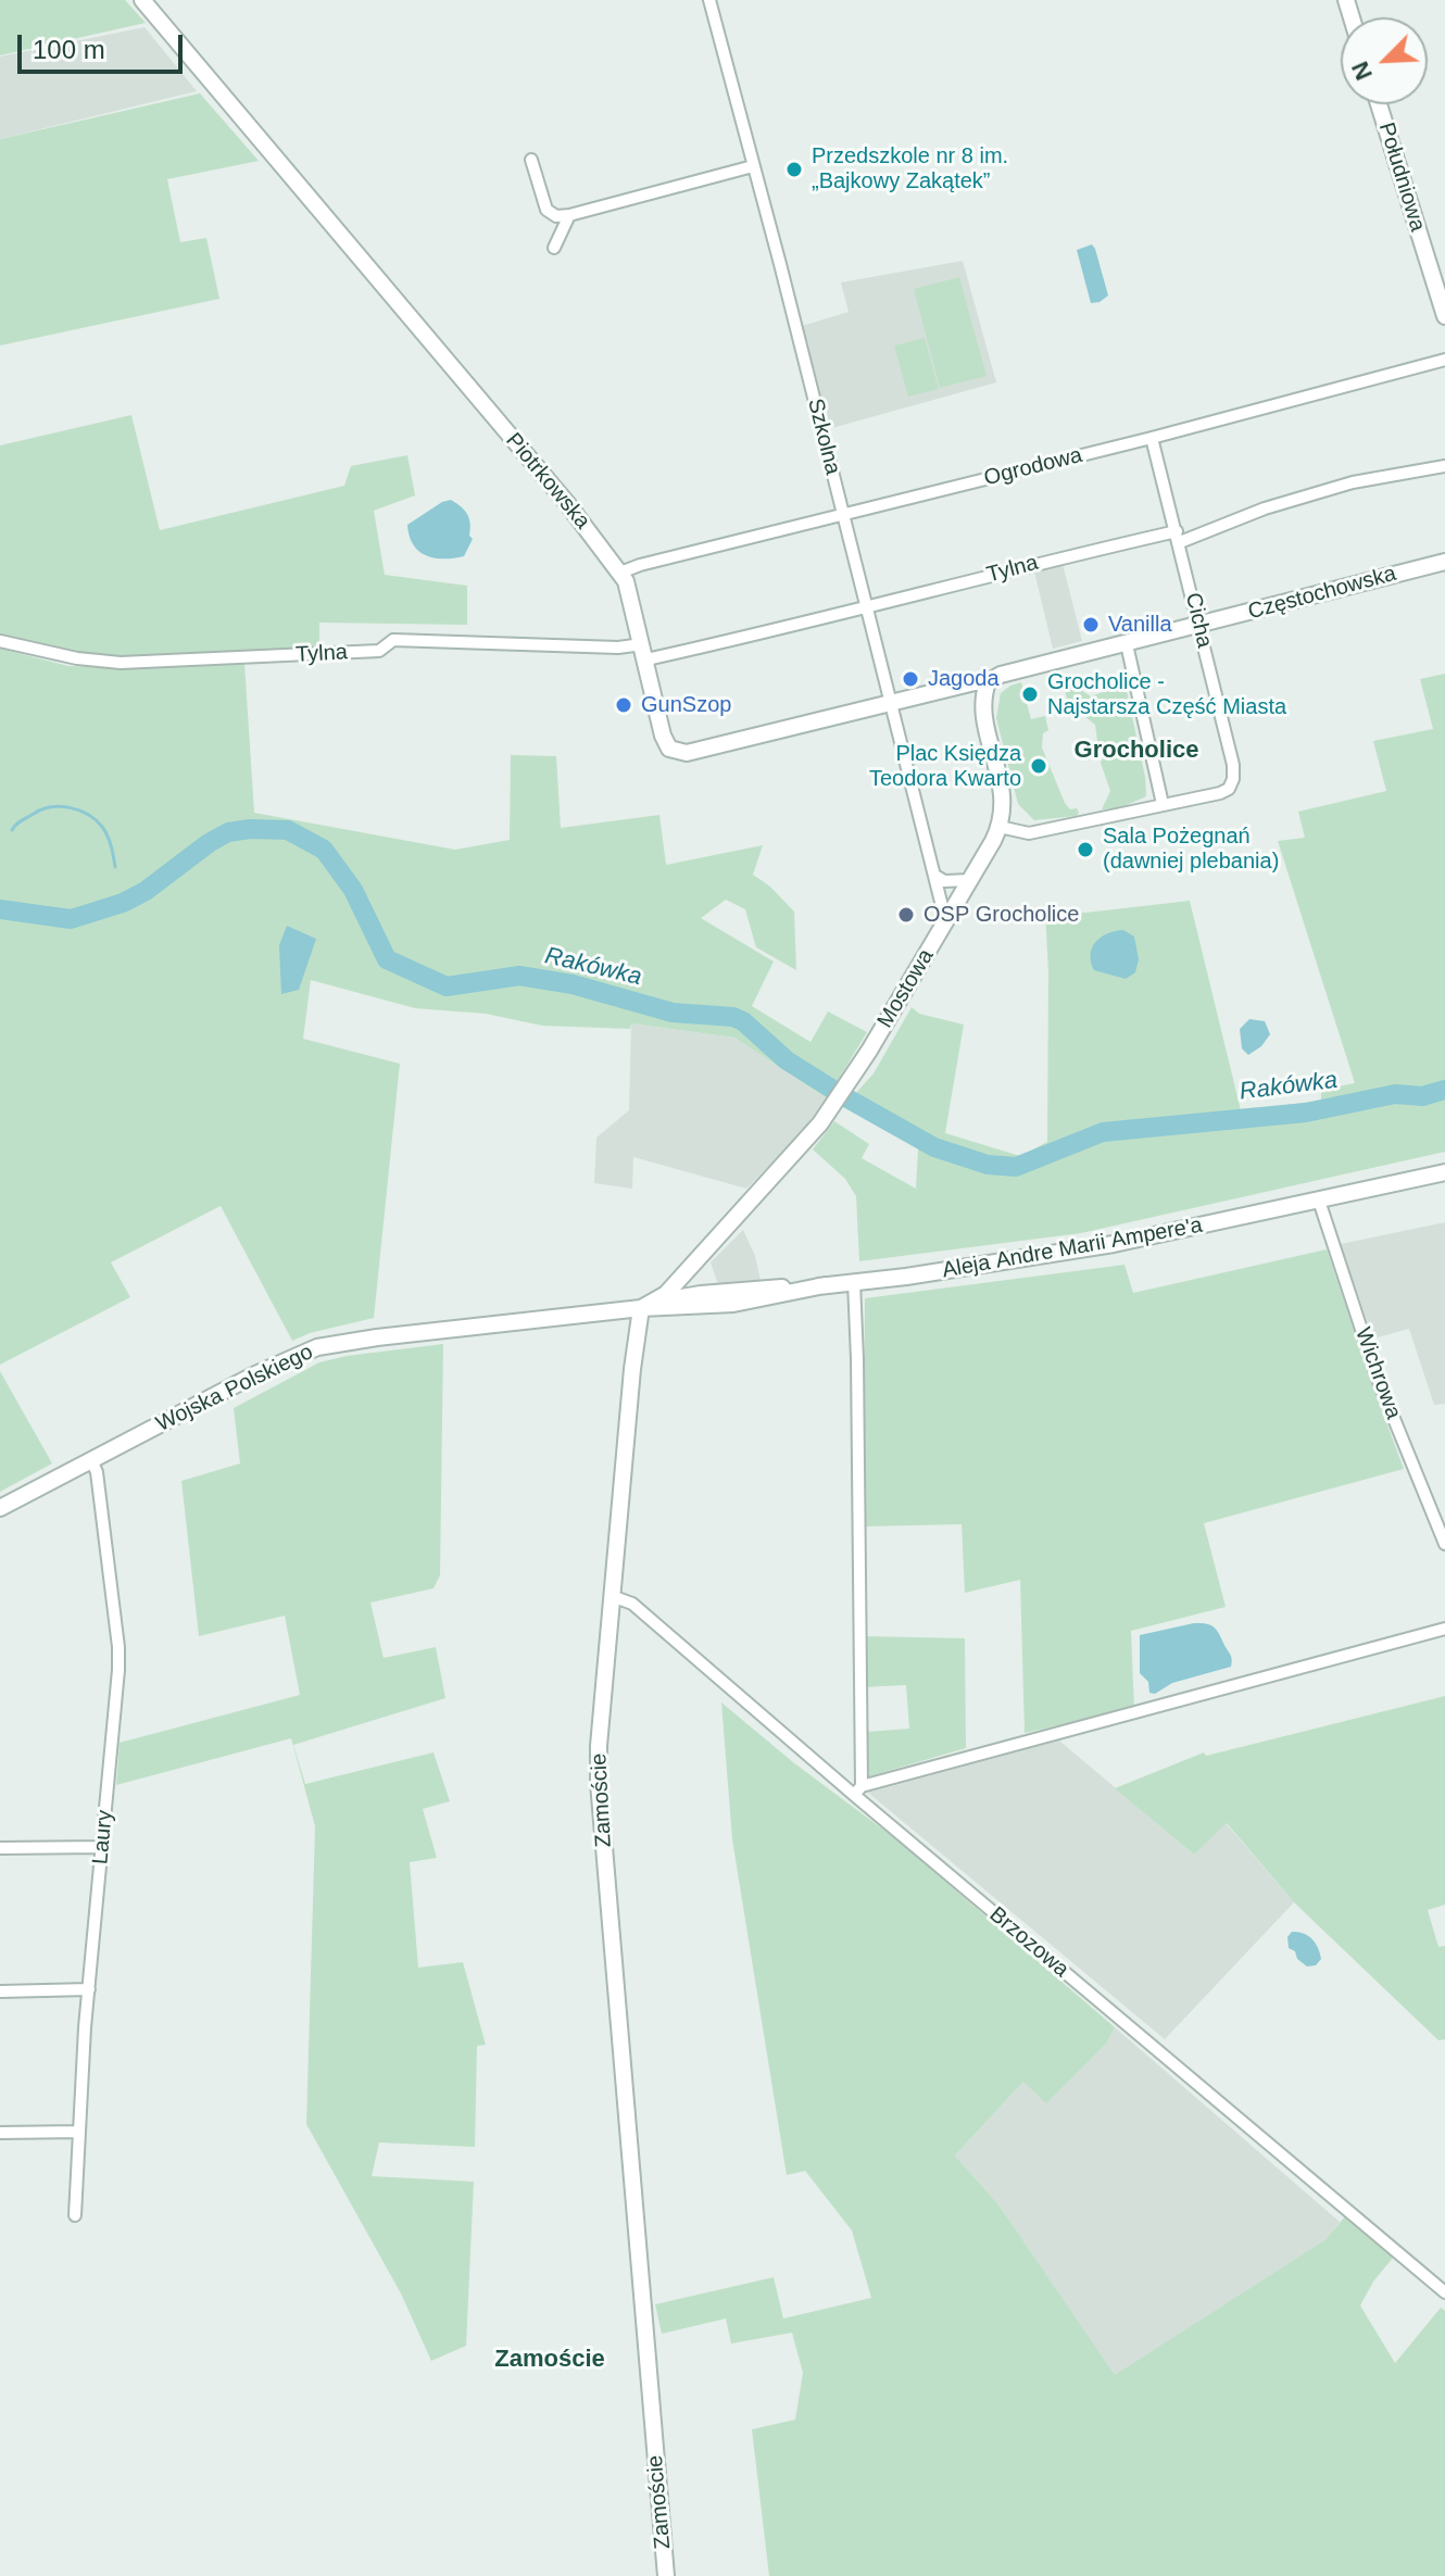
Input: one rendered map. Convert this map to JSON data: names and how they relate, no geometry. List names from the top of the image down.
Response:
{
  "streets": {
    "street": [
      "Południowa",
      "Szkolna",
      "Ogrodowa",
      "Piotrkowska",
      "Tylna",
      "Częstochowska",
      "Cicha",
      "Mostowa",
      "Aleja Andre Marii Ampere'a",
      "Wichrowa",
      "Wojska Polskiego",
      "Zamoście",
      "Laury",
      "Brzozowa"
    ]
  },
  "crossings": [
    ["Szkolna", "Ogrodowa"],
    ["Szkolna", "Piotrkowska"],
    ["Szkolna", "Tylna"],
    ["Szkolna", "Mostowa"],
    ["Ogrodowa", "Piotrkowska"],
    ["Ogrodowa", "Cicha"],
    ["Piotrkowska", "Tylna"],
    ["Piotrkowska", "Częstochowska"],
    ["Tylna", "Cicha"],
    ["Częstochowska", "Cicha"],
    ["Aleja Andre Marii Ampere'a", "Wichrowa"],
    ["Aleja Andre Marii Ampere'a", "Wojska Polskiego"],
    ["Aleja Andre Marii Ampere'a", "Zamoście"],
    ["Wojska Polskiego", "Zamoście"],
    ["Wojska Polskiego", "Laury"],
    ["Zamoście", "Brzozowa"]
  ],
  "districts": ["Grocholice", "Zamoście"],
  "water": ["Rakówka"],
  "places": [
    "Przedszkole nr 8 im. „Bajkowy Zakątek”",
    "Vanilla",
    "Jagoda",
    "Grocholice - Najstarsza Część Miasta",
    "GunSzop",
    "Plac Księdza Teodora Kwarto",
    "Sala Pożegnań (dawniej plebania)",
    "OSP Grocholice"
  ],
  "scale_bar": "100 m",
  "north": "bottom left"
}
